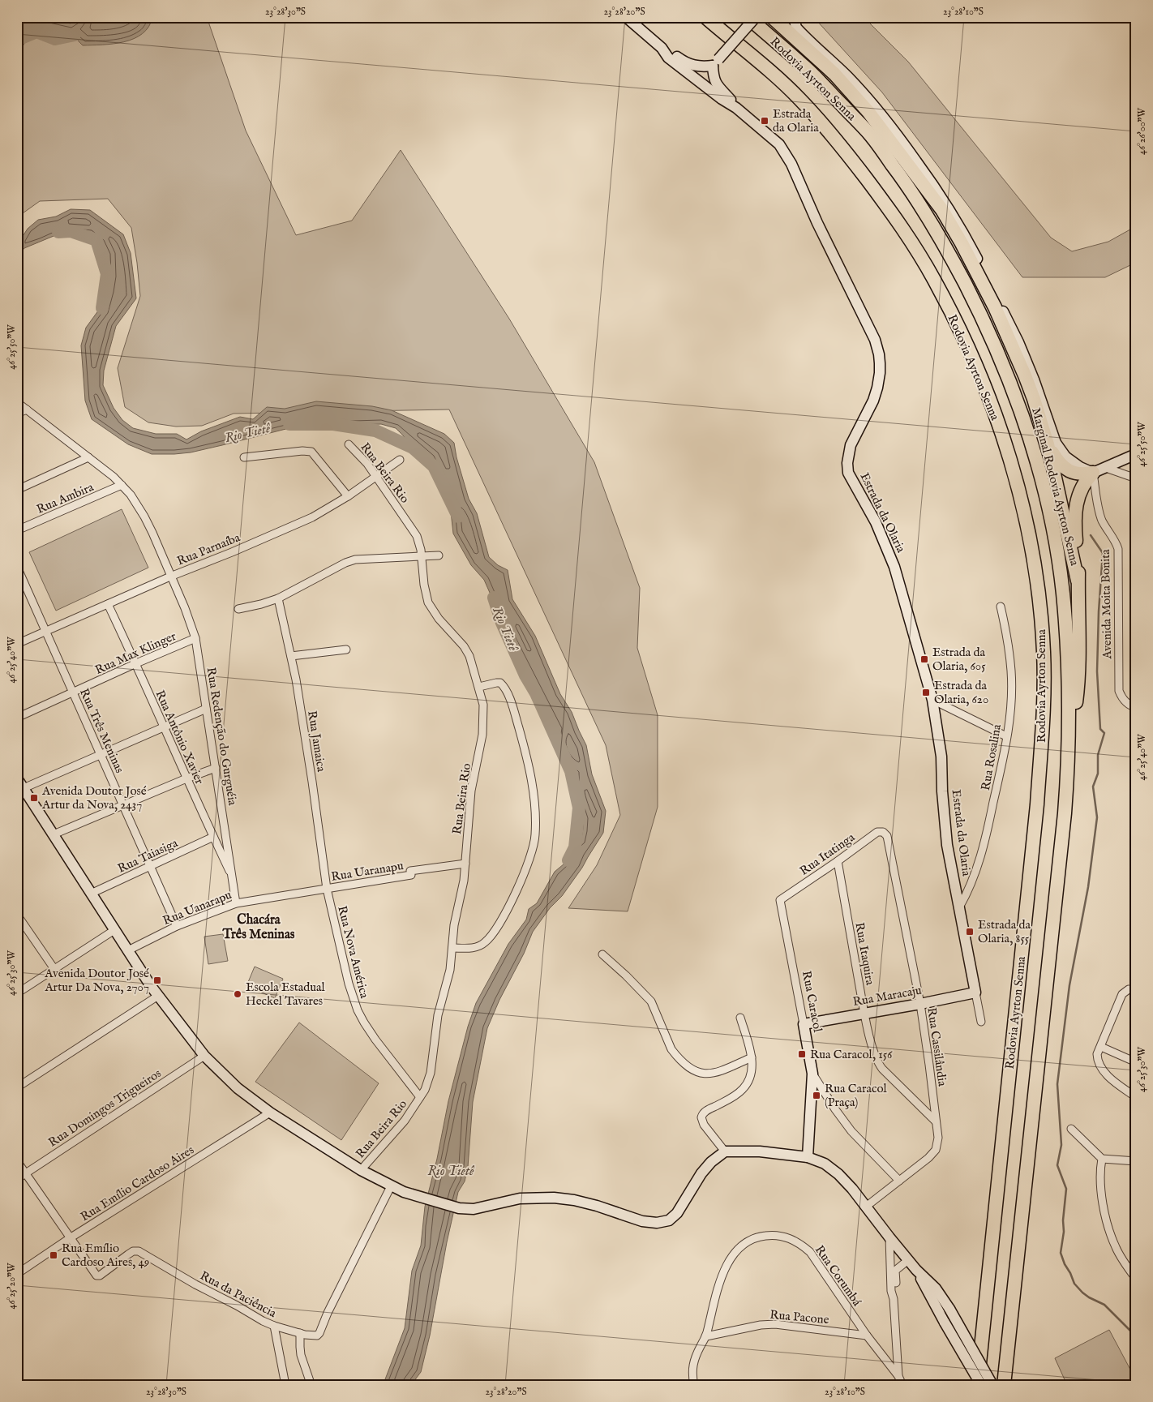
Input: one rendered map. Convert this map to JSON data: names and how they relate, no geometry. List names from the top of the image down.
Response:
{
  "streets": {
    "highway": ["Rodovia Ayrton Senna", "Marginal Rodovia Ayrton Senna"],
    "main road": ["Estrada da Olaria", "Rua Maracaju", "Rua Caracol"],
    "street": [
      "Rua Beira Rio",
      "Rua Ambira",
      "Rua Parnaíba",
      "Avenida Moita Bonita",
      "Rua Max Klinger",
      "Rua Três Meninas",
      "Rua Redenção do Gurguéia",
      "Rua Antônio Xavier",
      "Rua Jamaica",
      "Rua Rosalina",
      "Rua Itatinga",
      "Rua Taiasiga",
      "Rua Uaranapu",
      "Rua Uanarapu",
      "Rua Nova América",
      "Rua Itaquira",
      "Rua Cassilândia",
      "Rua Domingos Trigueiros",
      "Rua Emílio Cardoso Aires",
      "Rua Corumbá",
      "Rua da Paciência",
      "Rua Pacone"
    ]
  },
  "crossings": [
    ["Rua Beira Rio", "Rua Parnaíba"],
    ["Rua Beira Rio", "Rua Uaranapu"],
    ["Rua Beira Rio", "Rua Nova América"],
    ["Marginal Rodovia Ayrton Senna", "Avenida Moita Bonita"],
    ["Rua Ambira", "Rua Redenção do Gurguéia"],
    ["Estrada da Olaria", "Rua Rosalina"],
    ["Estrada da Olaria", "Rua Maracaju"],
    ["Rua Parnaíba", "Rua Três Meninas"],
    ["Rua Parnaíba", "Rua Redenção do Gurguéia"],
    ["Rua Parnaíba", "Rua Antônio Xavier"],
    ["Rua Max Klinger", "Rua Três Meninas"],
    ["Rua Max Klinger", "Rua Redenção do Gurguéia"],
    ["Rua Max Klinger", "Rua Antônio Xavier"],
    ["Rua Três Meninas", "Rua Taiasiga"],
    ["Rua Três Meninas", "Rua Uanarapu"],
    ["Rua Redenção do Gurguéia", "Rua Antônio Xavier"],
    ["Rua Redenção do Gurguéia", "Rua Uanarapu"],
    ["Rua Antônio Xavier", "Rua Taiasiga"],
    ["Rua Jamaica", "Rua Uaranapu"],
    ["Rua Jamaica", "Rua Uanarapu"],
    ["Rua Jamaica", "Rua Nova América"],
    ["Rua Itatinga", "Rua Itaquira"],
    ["Rua Itatinga", "Rua Caracol"],
    ["Rua Itatinga", "Rua Cassilândia"],
    ["Rua Uaranapu", "Rua Uanarapu"],
    ["Rua Uaranapu", "Rua Nova América"],
    ["Rua Uanarapu", "Rua Nova América"],
    ["Rua Itaquira", "Rua Maracaju"],
    ["Rua Itaquira", "Rua Cassilândia"],
    ["Rua Maracaju", "Rua Caracol"],
    ["Rua Maracaju", "Rua Cassilândia"],
    ["Rua Emílio Cardoso Aires", "Rua da Paciência"],
    ["Rua Corumbá", "Rua Pacone"]
  ],
  "districts": ["Chacára Três Meninas"],
  "water": ["Rio Tietê"],
  "places": {
    "transit": [
      "Estrada da Olaria",
      "Estrada da Olaria, 605",
      "Estrada da Olaria, 620",
      "Avenida Doutor José Artur da Nova, 2437",
      "Estrada da Olaria, 855",
      "Avenida Doutor José Artur Da Nova, 2707",
      "Rua Caracol, 156",
      "Rua Caracol (Praça)",
      "Rua Emílio Cardoso Aires, 49"
    ],
    "other": ["Escola Estadual Heckel Tavares"]
  },
  "coordinates": [
    "23°28'30\"S",
    "23°28'20\"S",
    "23°28'10\"S",
    "46°26'00\"W",
    "46°25'50\"W",
    "46°25'40\"W",
    "46°25'30\"W",
    "46°25'20\"W"
  ]
}
